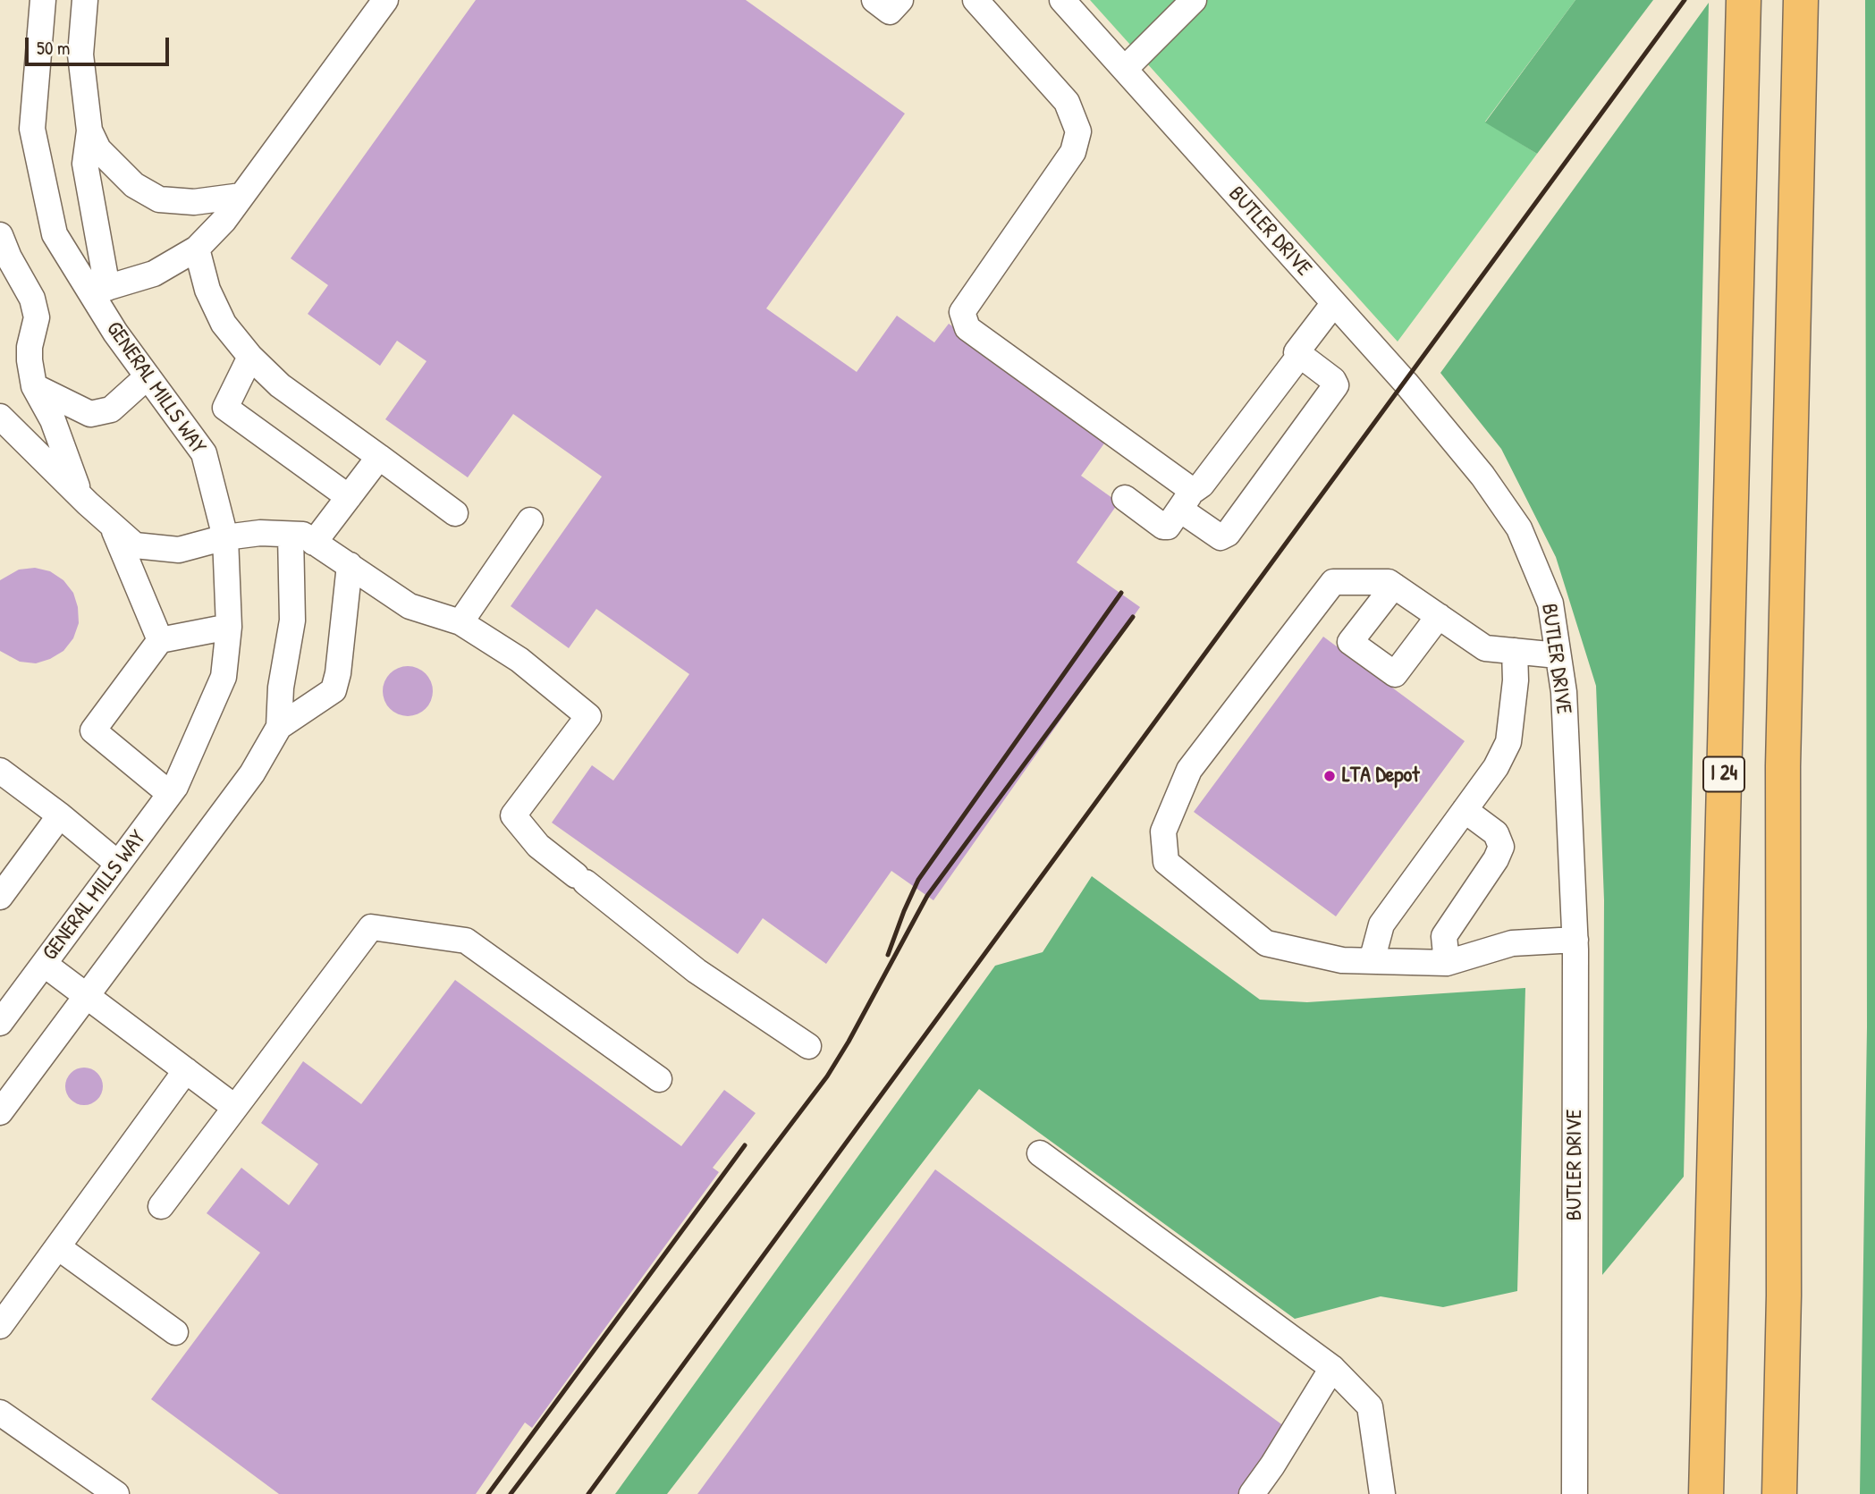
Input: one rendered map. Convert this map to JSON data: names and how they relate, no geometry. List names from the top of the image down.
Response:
{
  "streets": {
    "highway": ["I 24"],
    "street": ["BUTLER DRIVE", "GENERAL MILLS WAY"]
  },
  "places": ["LTA Depot"],
  "scale_bar": "50 m"
}
